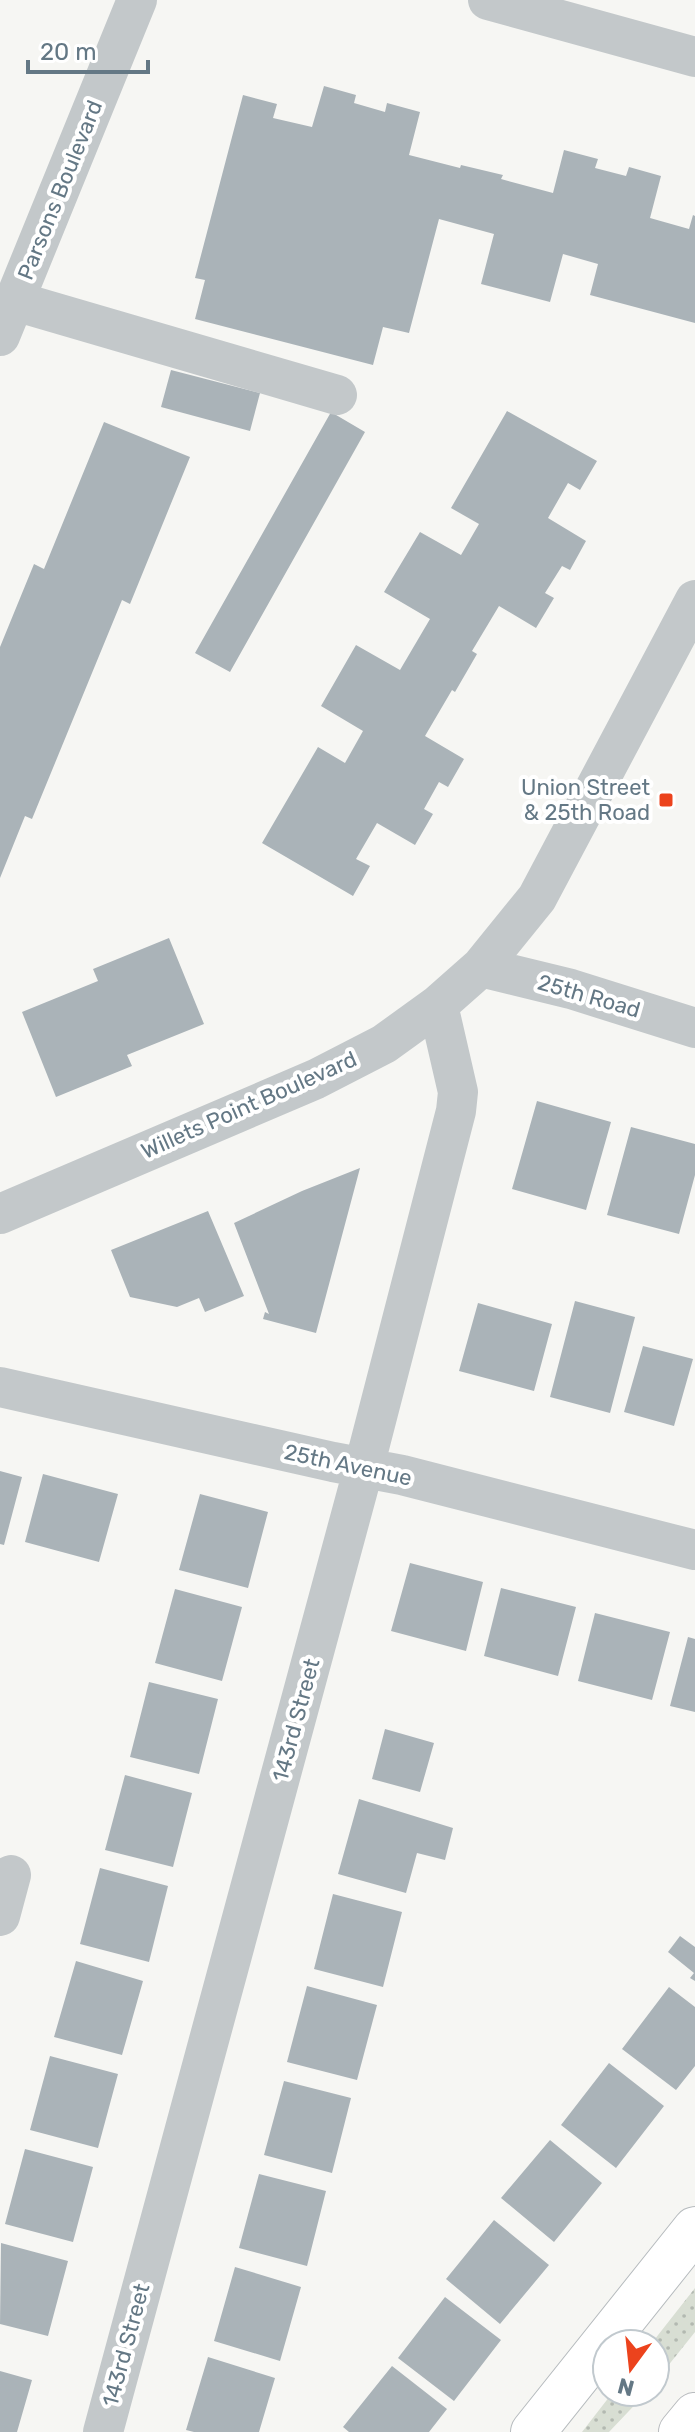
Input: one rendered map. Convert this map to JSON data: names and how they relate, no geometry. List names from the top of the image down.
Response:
{
  "streets": {
    "street": [
      "Parsons Boulevard",
      "25th Road",
      "Willets Point Boulevard",
      "25th Avenue",
      "143rd Street"
    ]
  },
  "crossings": [
    ["25th Road", "Willets Point Boulevard"],
    ["Willets Point Boulevard", "143rd Street"],
    ["25th Avenue", "143rd Street"]
  ],
  "places": {
    "transit": ["Union Street & 25th Road"]
  },
  "scale_bar": "20 m",
  "north": "bottom"
}
